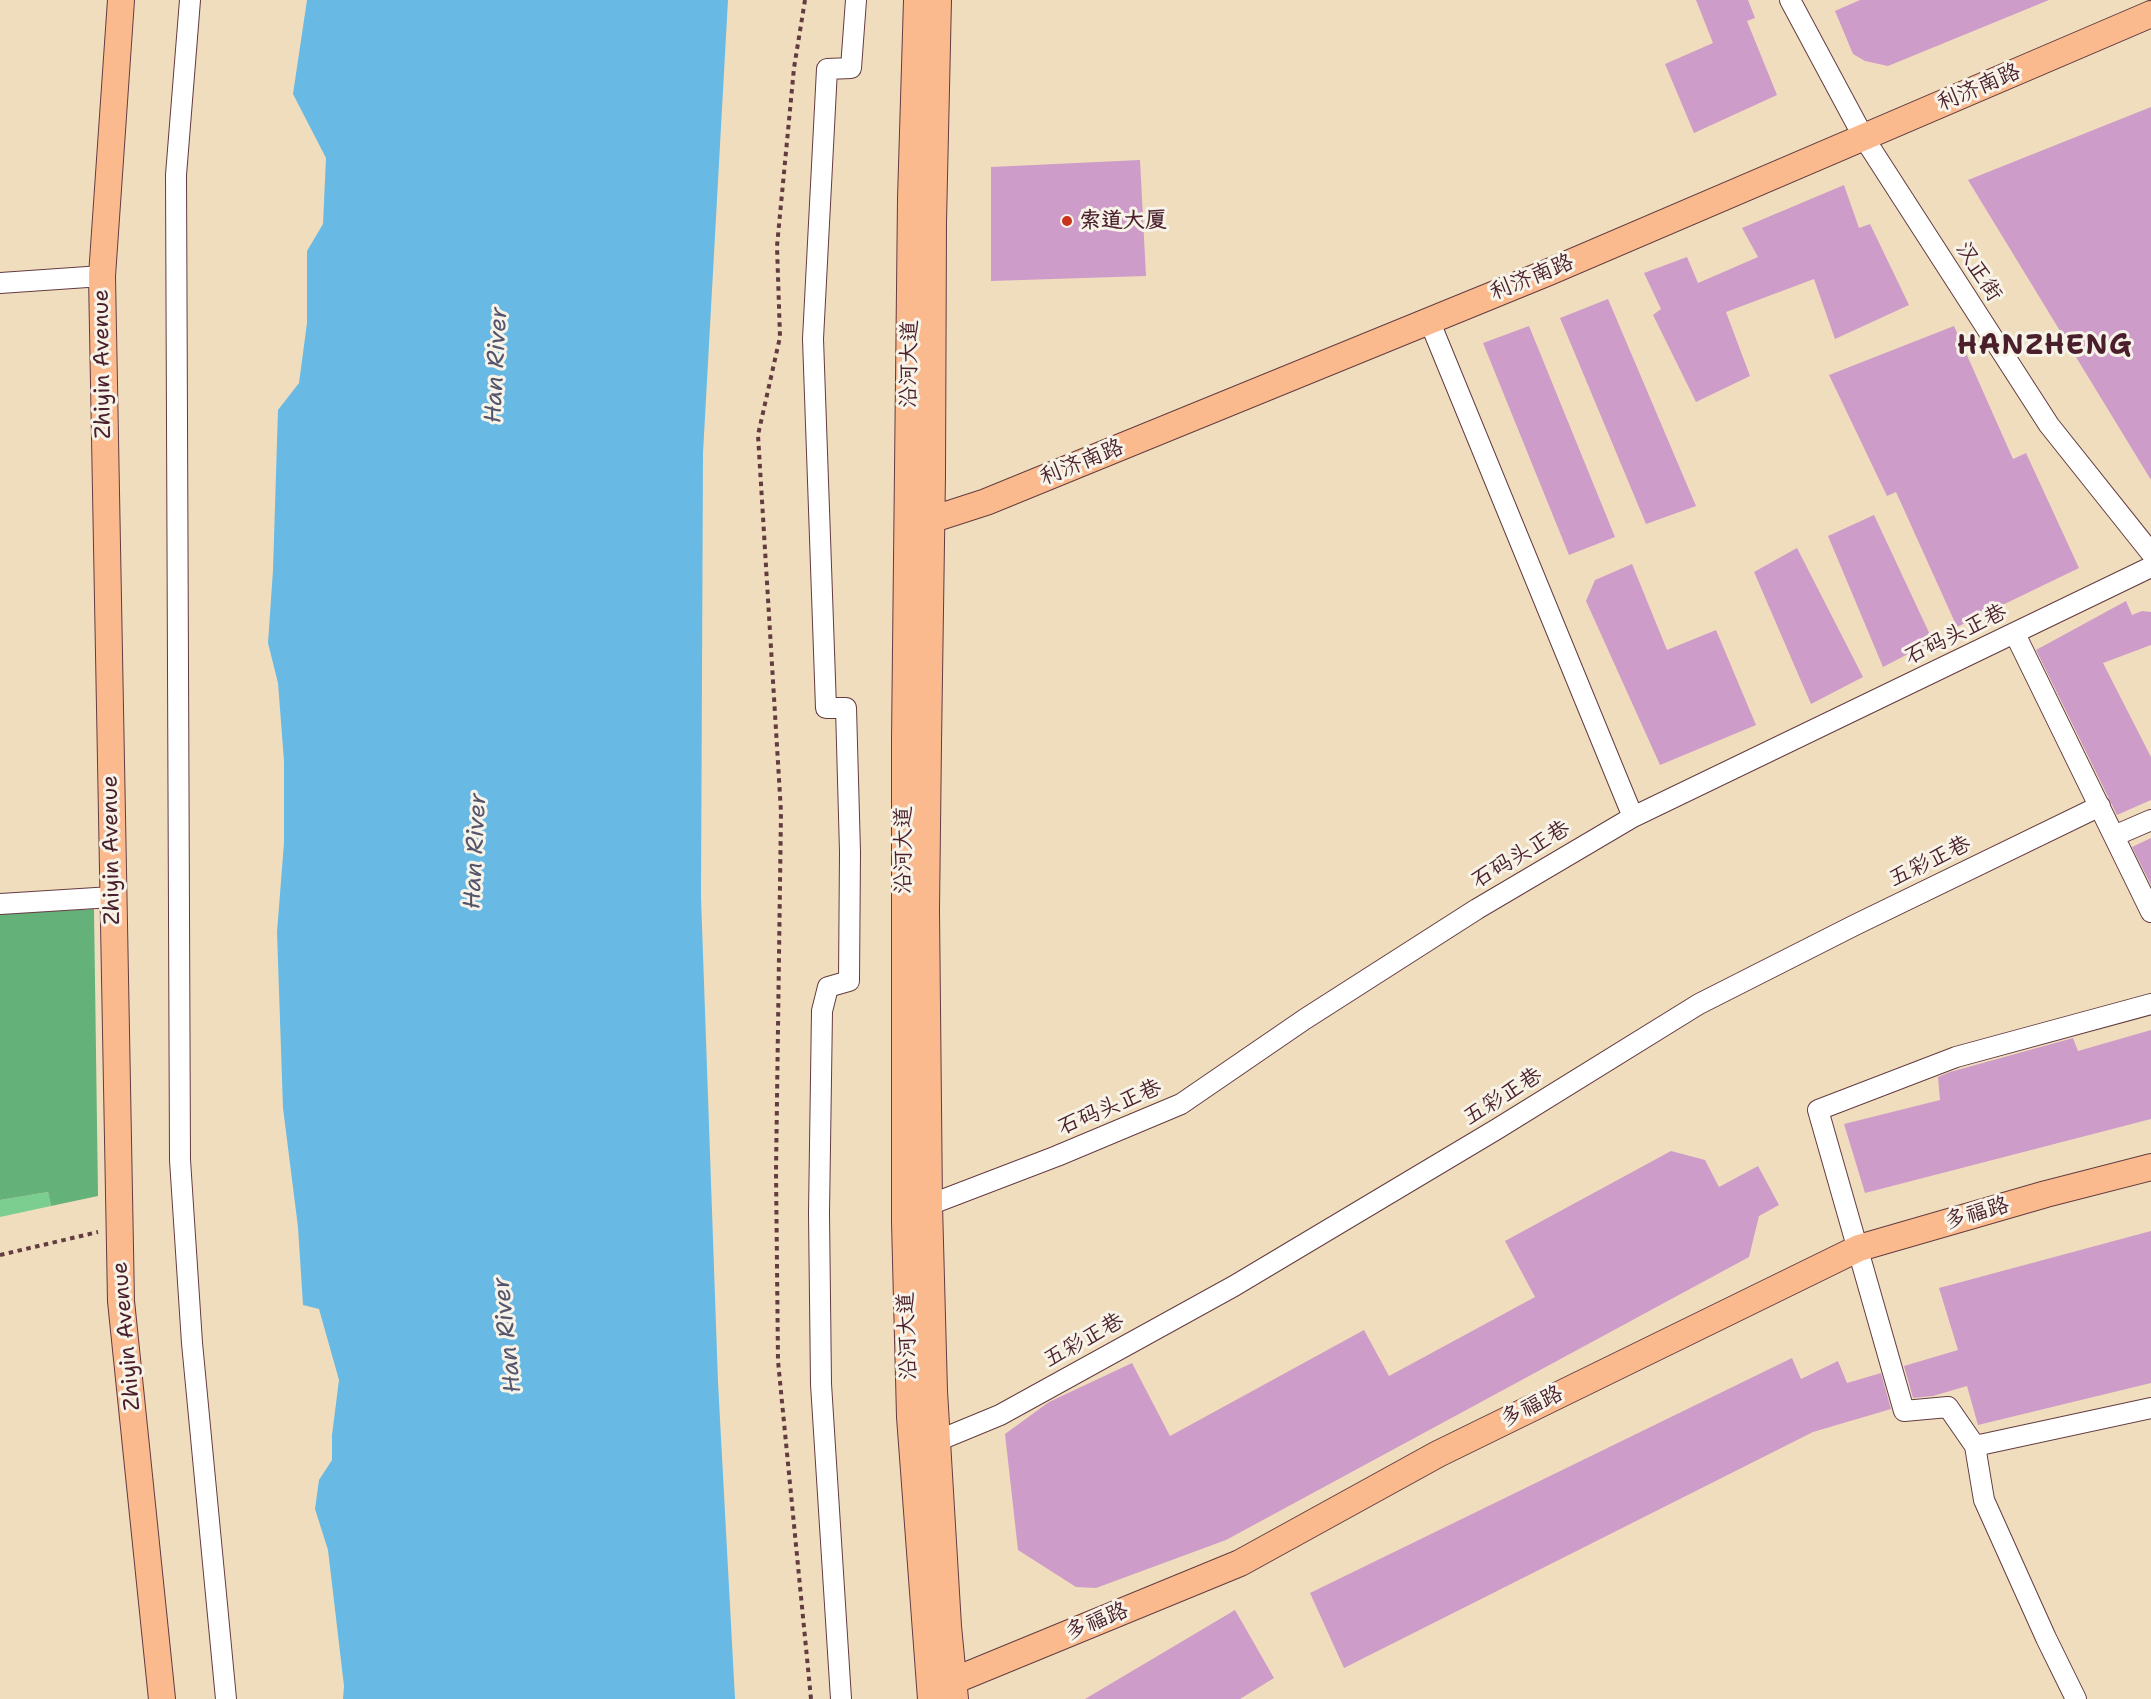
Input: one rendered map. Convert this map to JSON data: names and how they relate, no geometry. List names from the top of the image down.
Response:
{
  "streets": {
    "main road": [
      "利济南路",
      "Zhiyin Avenue",
      "沿河大道",
      "多福路"
    ],
    "street": ["汉正街", "石码头正巷", "五彩正巷"]
  },
  "crossings": [
    ["利济南路", "汉正街"],
    ["利济南路", "沿河大道"],
    ["沿河大道", "石码头正巷"],
    ["沿河大道", "五彩正巷"],
    ["沿河大道", "多福路"]
  ],
  "districts": ["HANZHENG"],
  "water": ["Han River"],
  "places": ["索道大厦"]
}
